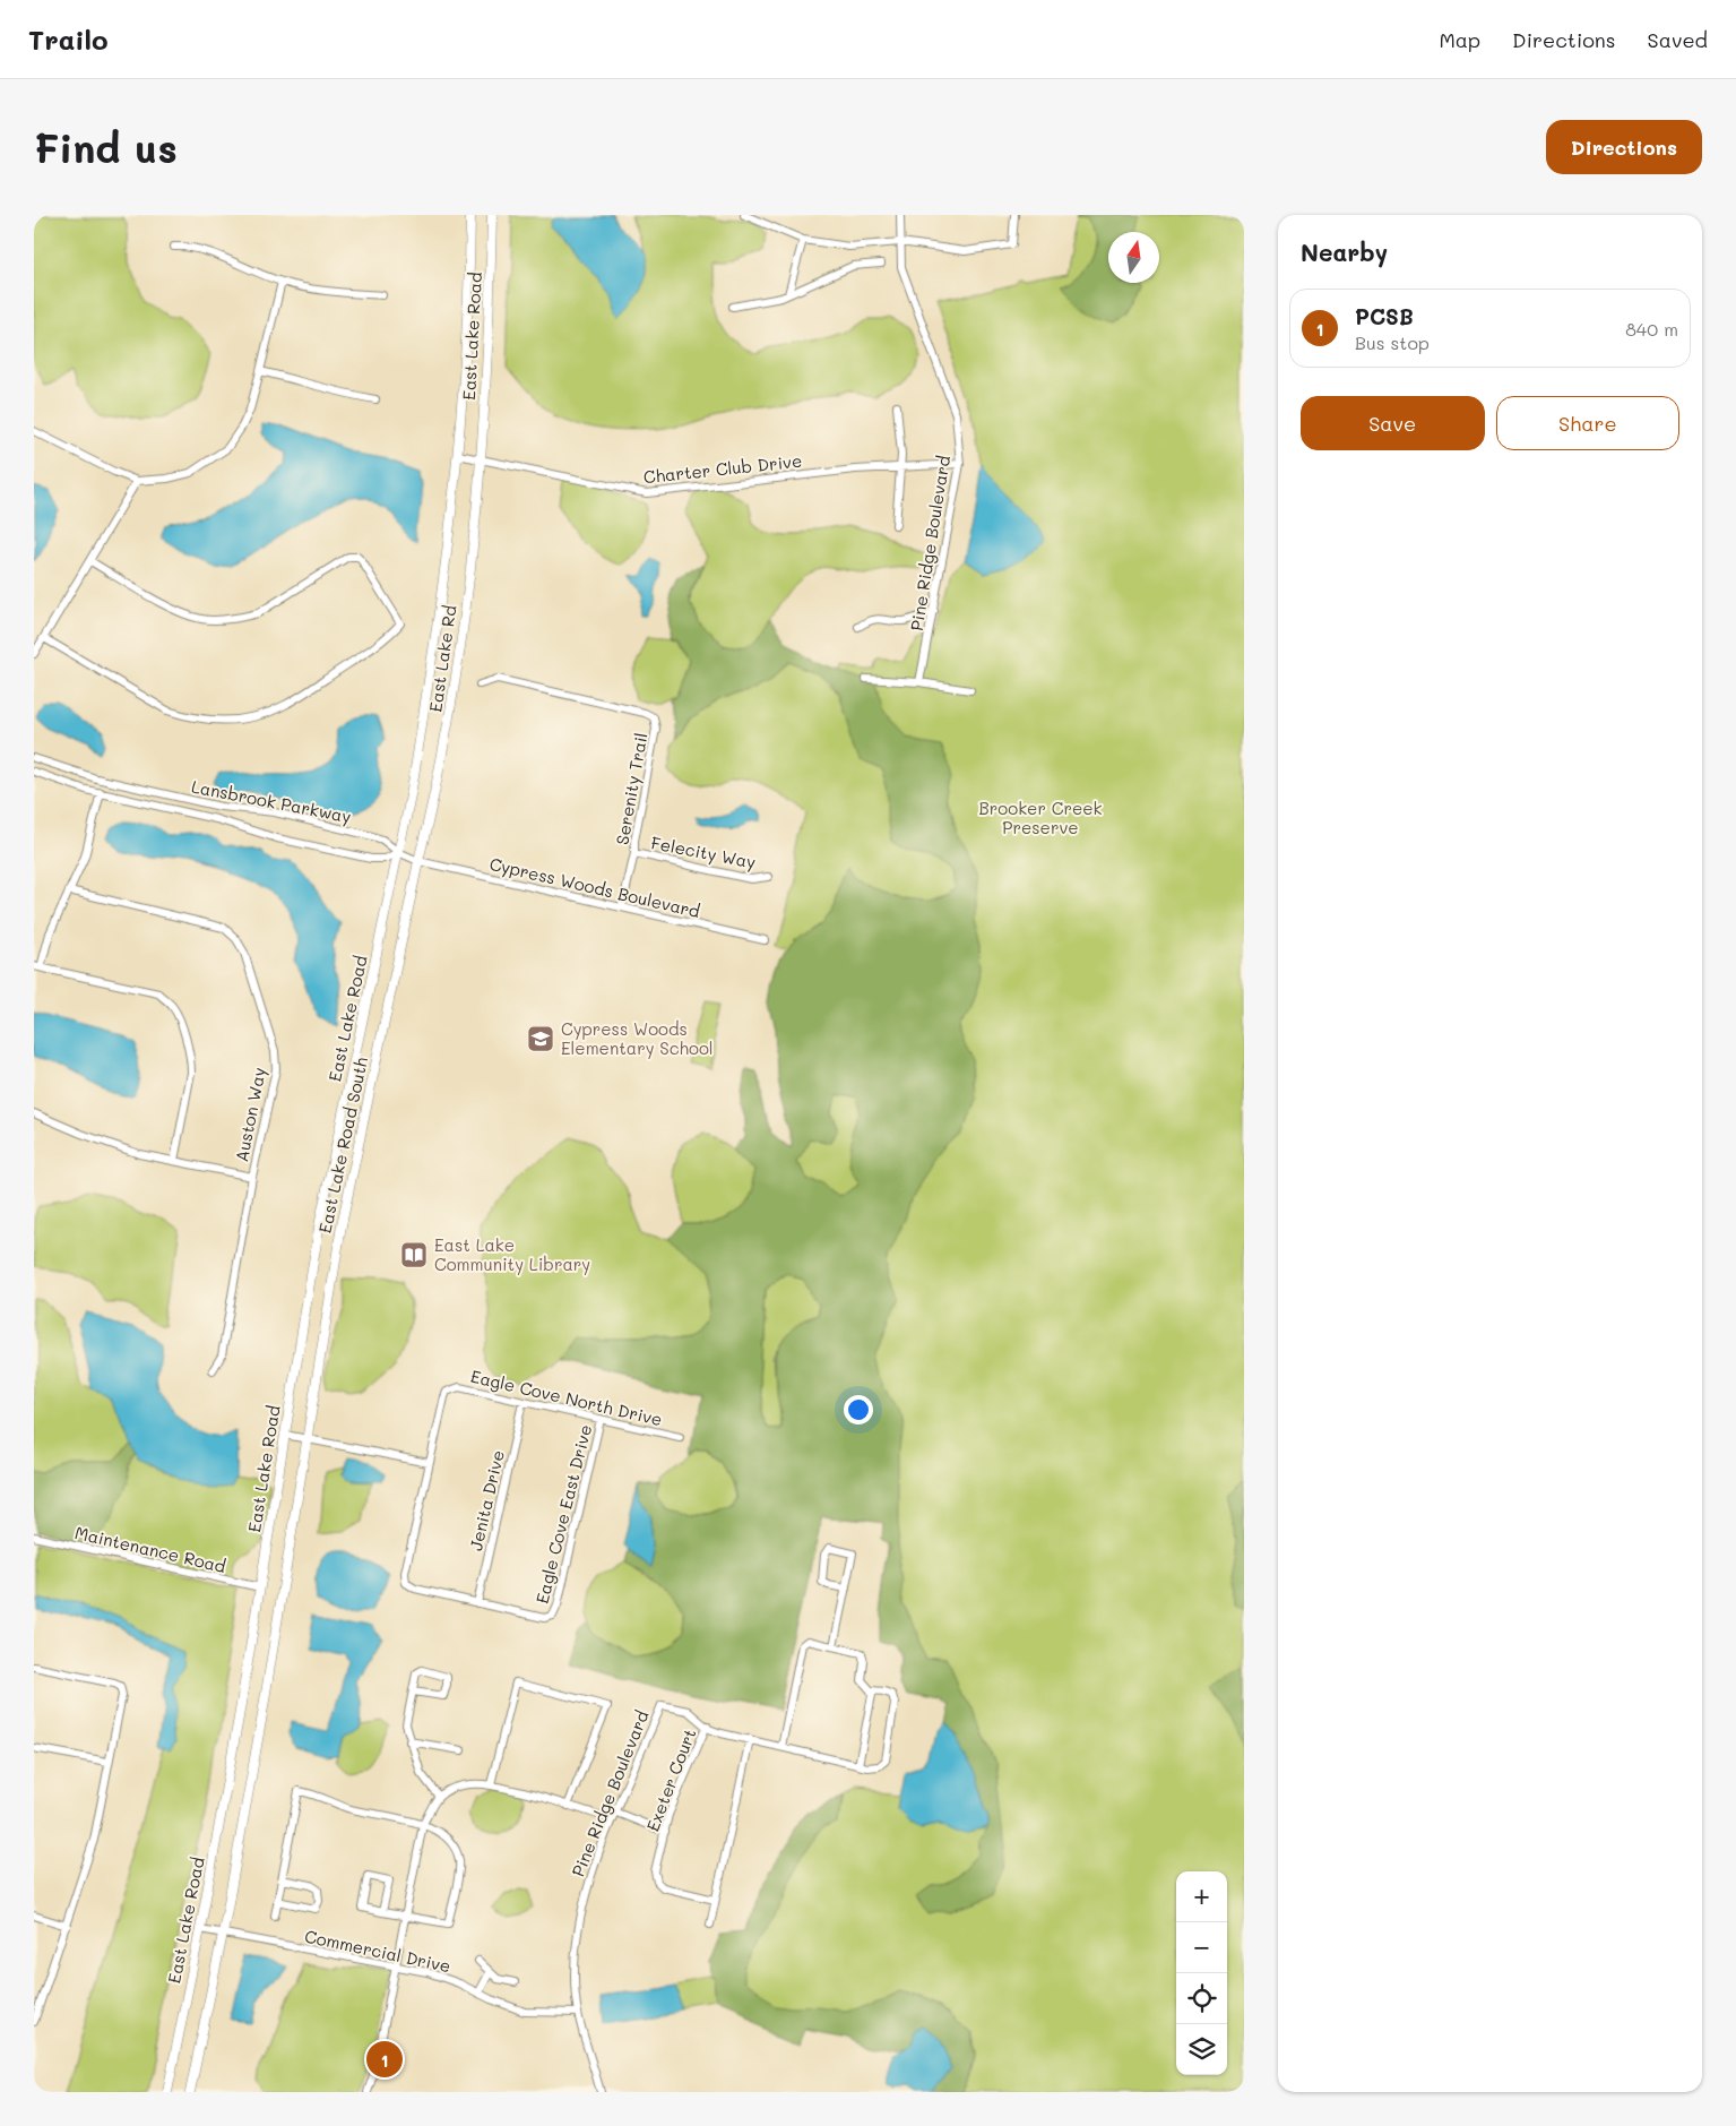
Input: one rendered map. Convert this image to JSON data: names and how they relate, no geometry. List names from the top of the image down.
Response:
{
  "streets": {
    "main road": ["East Lake Road", "East Lake Rd", "East Lake Road South"],
    "street": [
      "Charter Club Drive",
      "Pine Ridge Boulevard",
      "Serenity Trail",
      "Lansbrook Parkway",
      "Felecity Way",
      "Cypress Woods Boulevard",
      "Auston Way",
      "Eagle Cove North Drive",
      "Jenita Drive",
      "Eagle Cove East Drive",
      "Maintenance Road",
      "Exeter Court",
      "Commercial Drive"
    ]
  },
  "crossings": [
    ["East Lake Road", "Charter Club Drive"],
    ["East Lake Road", "East Lake Rd"],
    ["East Lake Road", "Lansbrook Parkway"],
    ["East Lake Road", "Cypress Woods Boulevard"],
    ["East Lake Road", "Maintenance Road"],
    ["East Lake Road", "Commercial Drive"],
    ["Charter Club Drive", "Pine Ridge Boulevard"],
    ["Charter Club Drive", "East Lake Rd"],
    ["Pine Ridge Boulevard", "Exeter Court"],
    ["Pine Ridge Boulevard", "Commercial Drive"],
    ["East Lake Rd", "Lansbrook Parkway"],
    ["East Lake Rd", "Cypress Woods Boulevard"],
    ["East Lake Rd", "East Lake Road South"],
    ["Serenity Trail", "Felecity Way"],
    ["Serenity Trail", "Cypress Woods Boulevard"],
    ["Lansbrook Parkway", "Cypress Woods Boulevard"],
    ["Cypress Woods Boulevard", "East Lake Road South"],
    ["Eagle Cove North Drive", "Jenita Drive"],
    ["Eagle Cove North Drive", "Eagle Cove East Drive"],
    ["Jenita Drive", "Eagle Cove East Drive"]
  ],
  "parks": ["Brooker Creek Preserve"],
  "places": {
    "school or university": ["Cypress Woods Elementary School"],
    "library": ["East Lake Community Library"]
  },
  "north": "top",
  "page": {
    "header": "Trailo",
    "nav": ["Map", "Directions", "Saved"],
    "buttons": [
      "Directions",
      ["Save", "Share"]
    ],
    "title": "Find us",
    "heading": "Nearby",
    "list": [
      {
        "mark": "1",
        "name": "PCSB",
        "note": "Bus stop",
        "value": "840 m"
      }
    ],
    "map_buttons": ["+", "−"],
    "pins": "1"
  }
}
